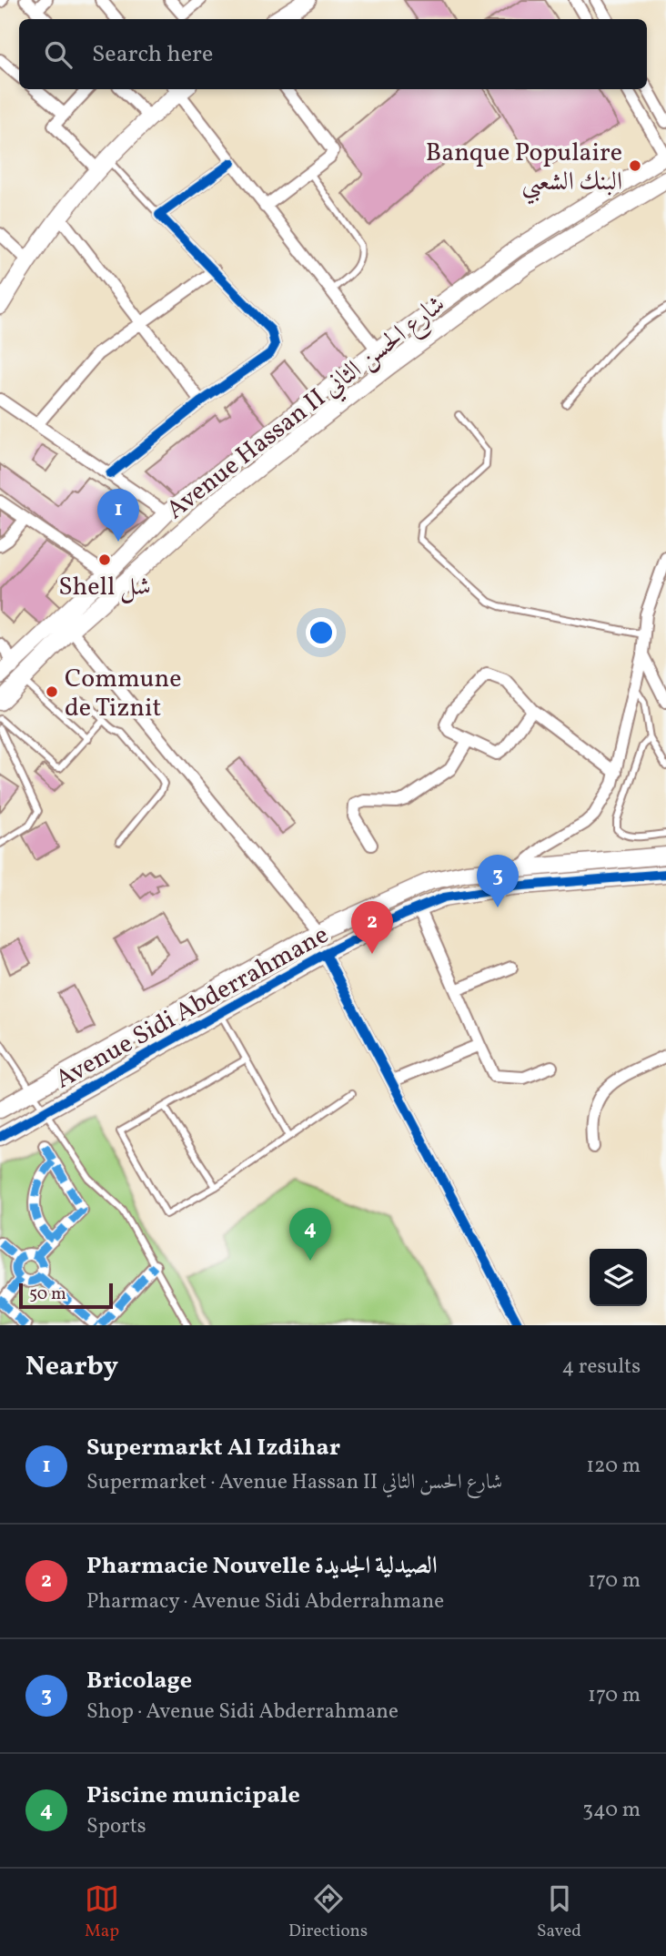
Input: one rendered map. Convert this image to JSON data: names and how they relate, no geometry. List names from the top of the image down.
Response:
{
  "streets": {
    "street": ["Avenue Hassan II شارع الحسن الثاني", "Avenue Sidi Abderrahmane"]
  },
  "places": ["Banque Populaire البنك الشعبي", "Shell شل", "Commune de Tiznit"],
  "scale_bar": "50 m",
  "page": {
    "search": "Search here",
    "pins": [
      "1",
      "3",
      "2",
      "4"
    ],
    "scale": "50 m",
    "heading": ["Nearby", "4 results"],
    "list": [
      {
        "mark": "1",
        "name": "Supermarkt Al Izdihar",
        "note": "Supermarket · Avenue Hassan II شارع الحسن الثاني",
        "value": "120 m"
      },
      {
        "mark": "2",
        "name": "Pharmacie Nouvelle الصيدلية الجديدة",
        "note": "Pharmacy · Avenue Sidi Abderrahmane",
        "value": "170 m"
      },
      {
        "mark": "3",
        "name": "Bricolage",
        "note": "Shop · Avenue Sidi Abderrahmane",
        "value": "170 m"
      },
      {
        "mark": "4",
        "name": "Piscine municipale",
        "note": "Sports",
        "value": "340 m"
      }
    ],
    "nav": ["Map", "Directions", "Saved"]
  }
}
